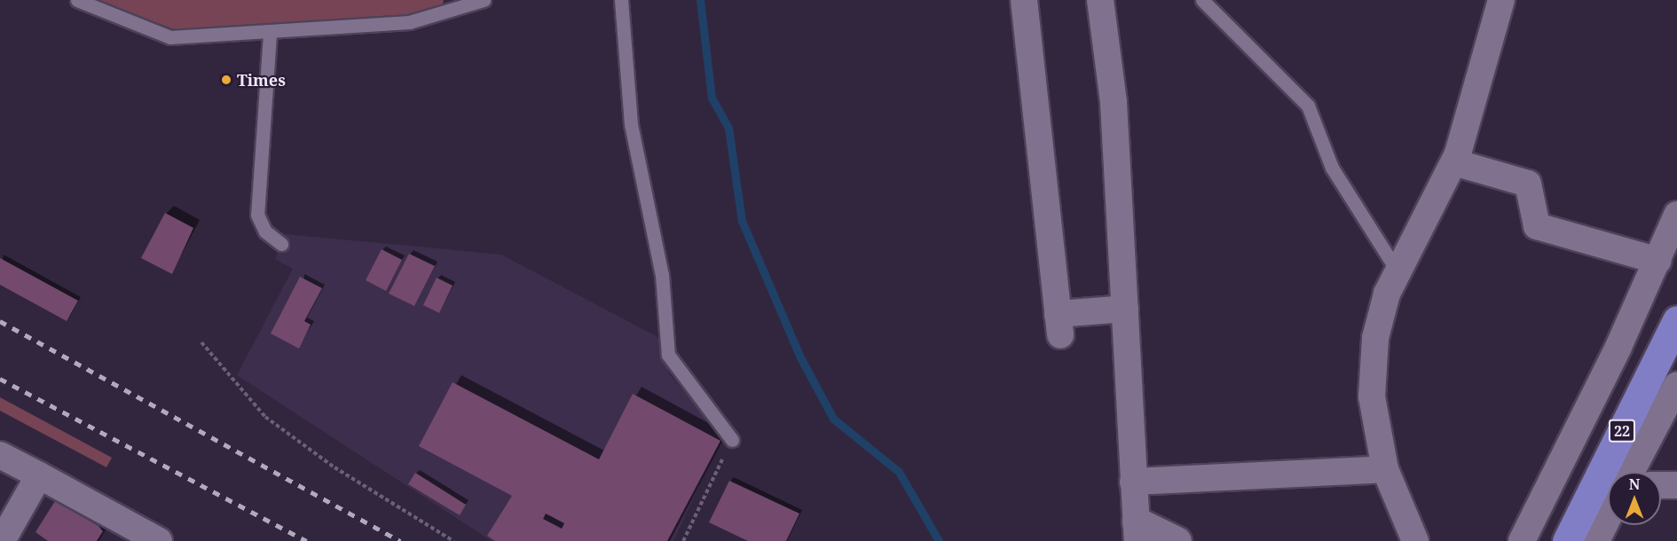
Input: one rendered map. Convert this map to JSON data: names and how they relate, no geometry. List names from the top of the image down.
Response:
{
  "streets": {
    "main road": ["22"]
  },
  "places": ["Times"],
  "north": "top"
}
